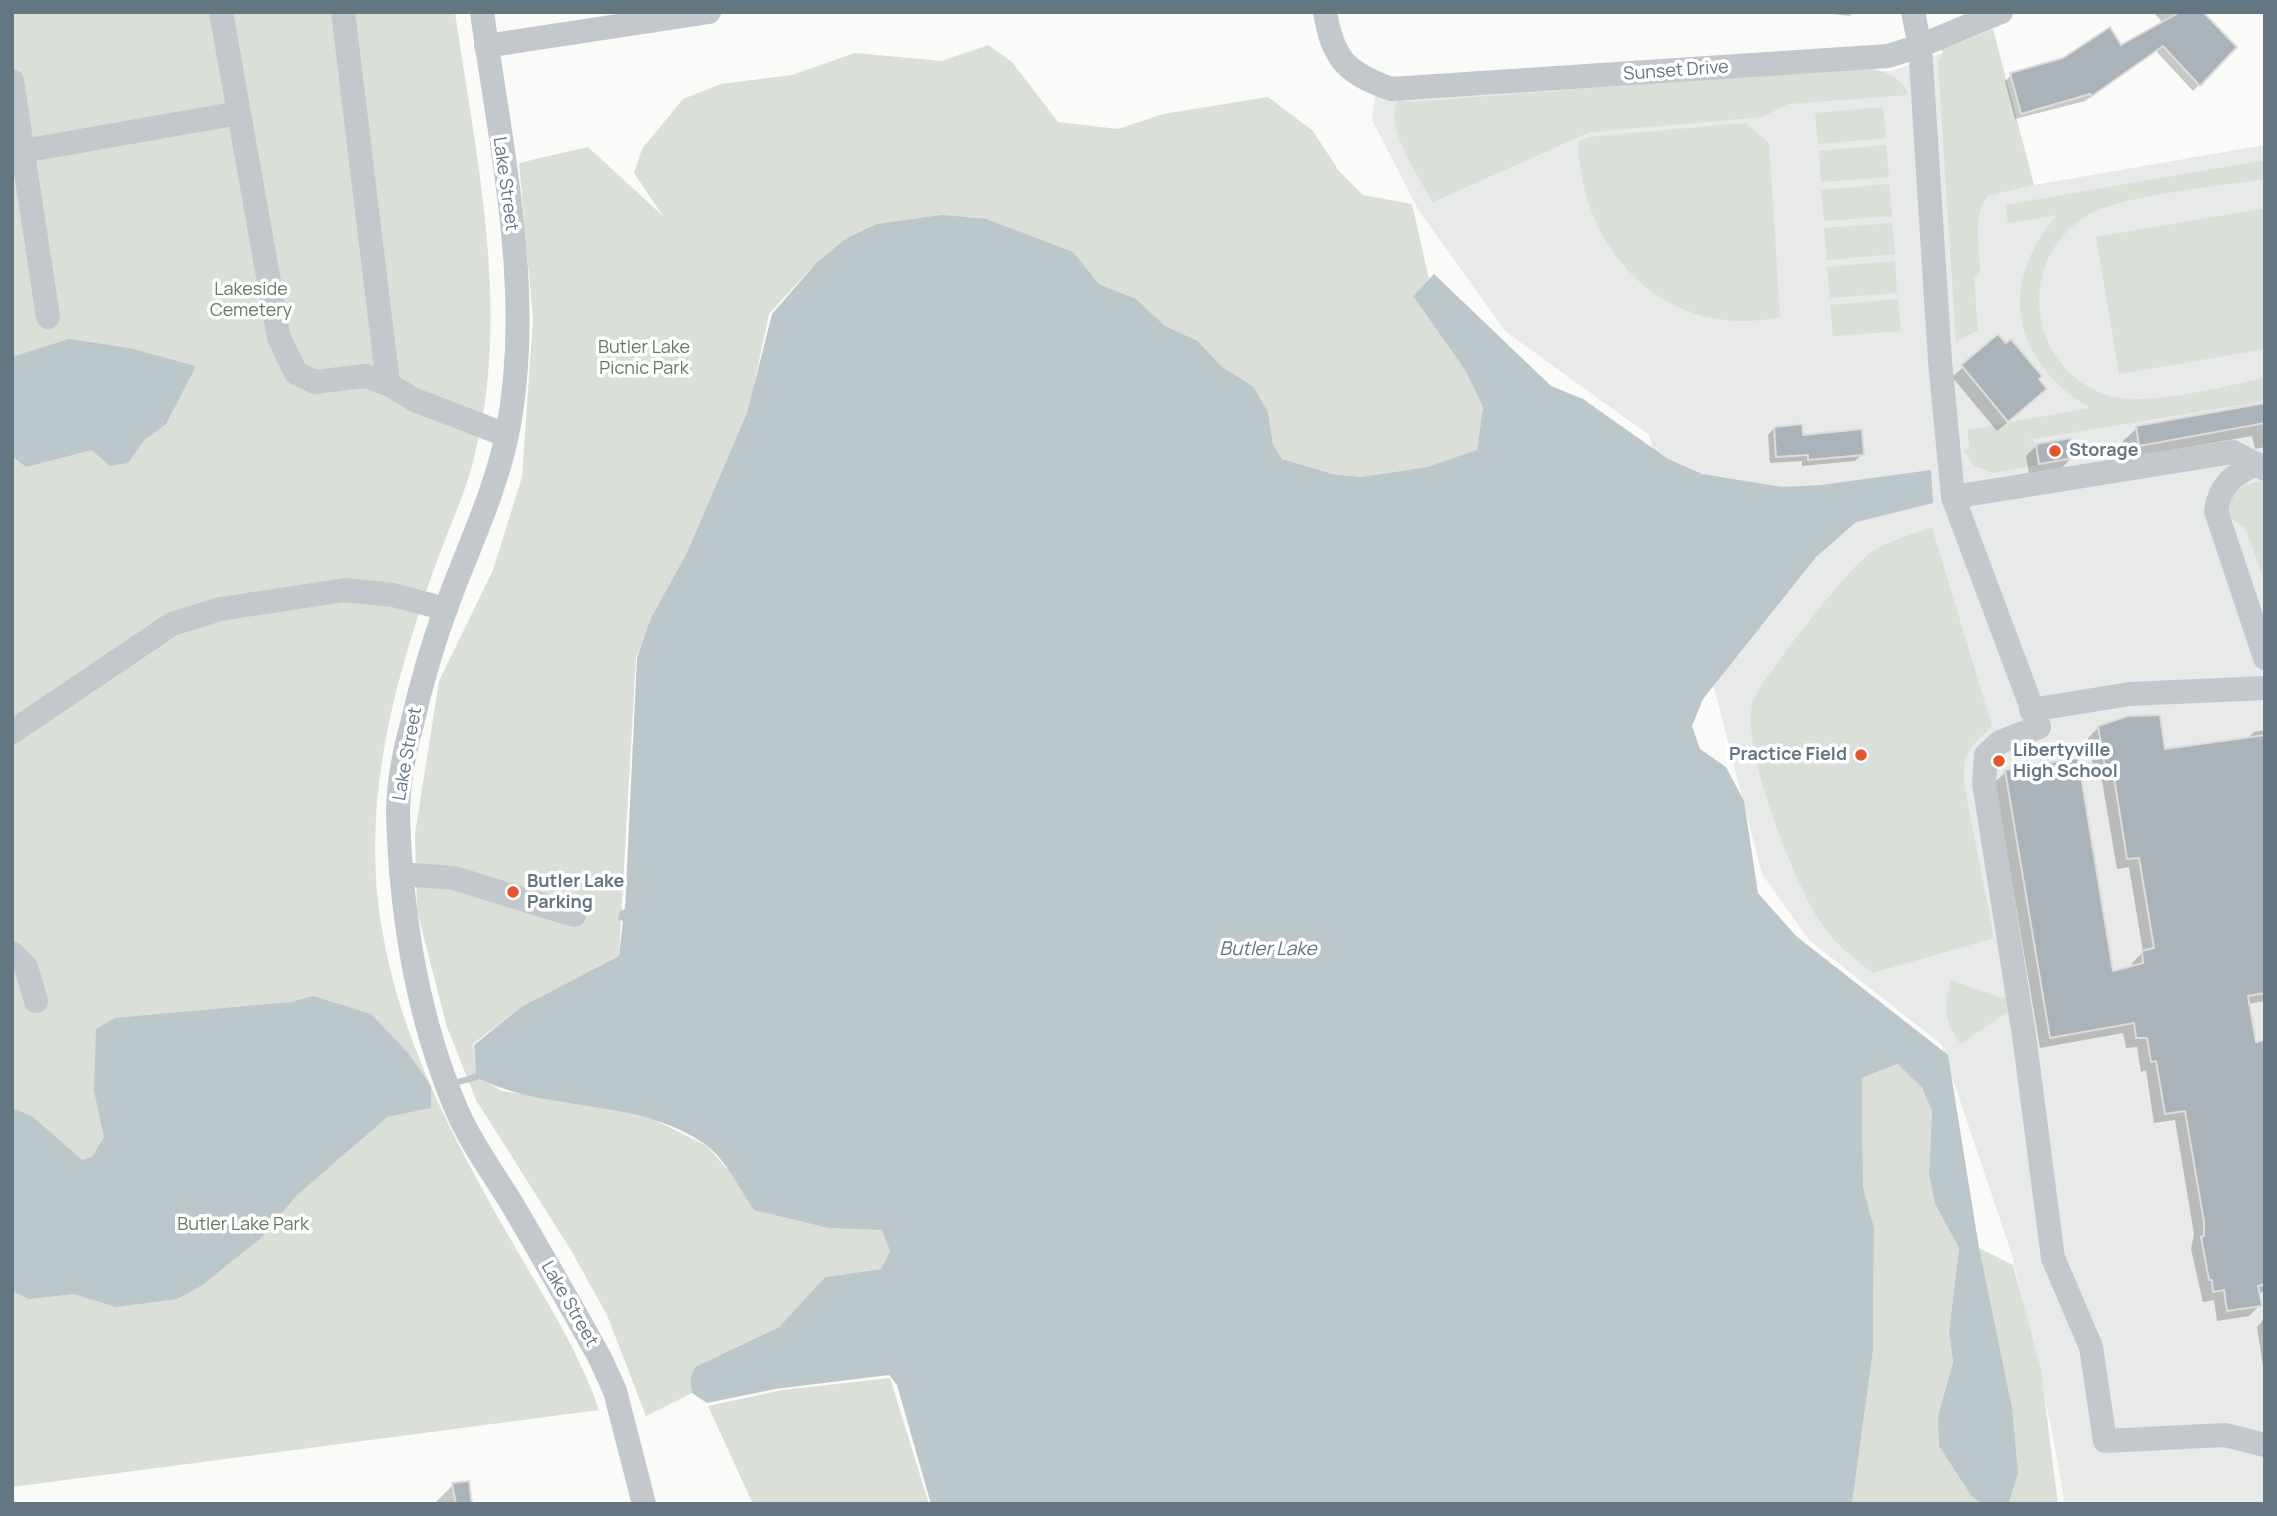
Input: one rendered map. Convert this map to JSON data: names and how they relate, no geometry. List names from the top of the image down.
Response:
{
  "streets": {
    "street": ["Sunset Drive", "Lake Street"]
  },
  "water": ["Butler Lake"],
  "parks": ["Lakeside Cemetery", "Butler Lake Picnic Park", "Butler Lake Park"],
  "places": [
    "Storage",
    "Practice Field",
    "Libertyville High School",
    "Butler Lake Parking"
  ]
}
